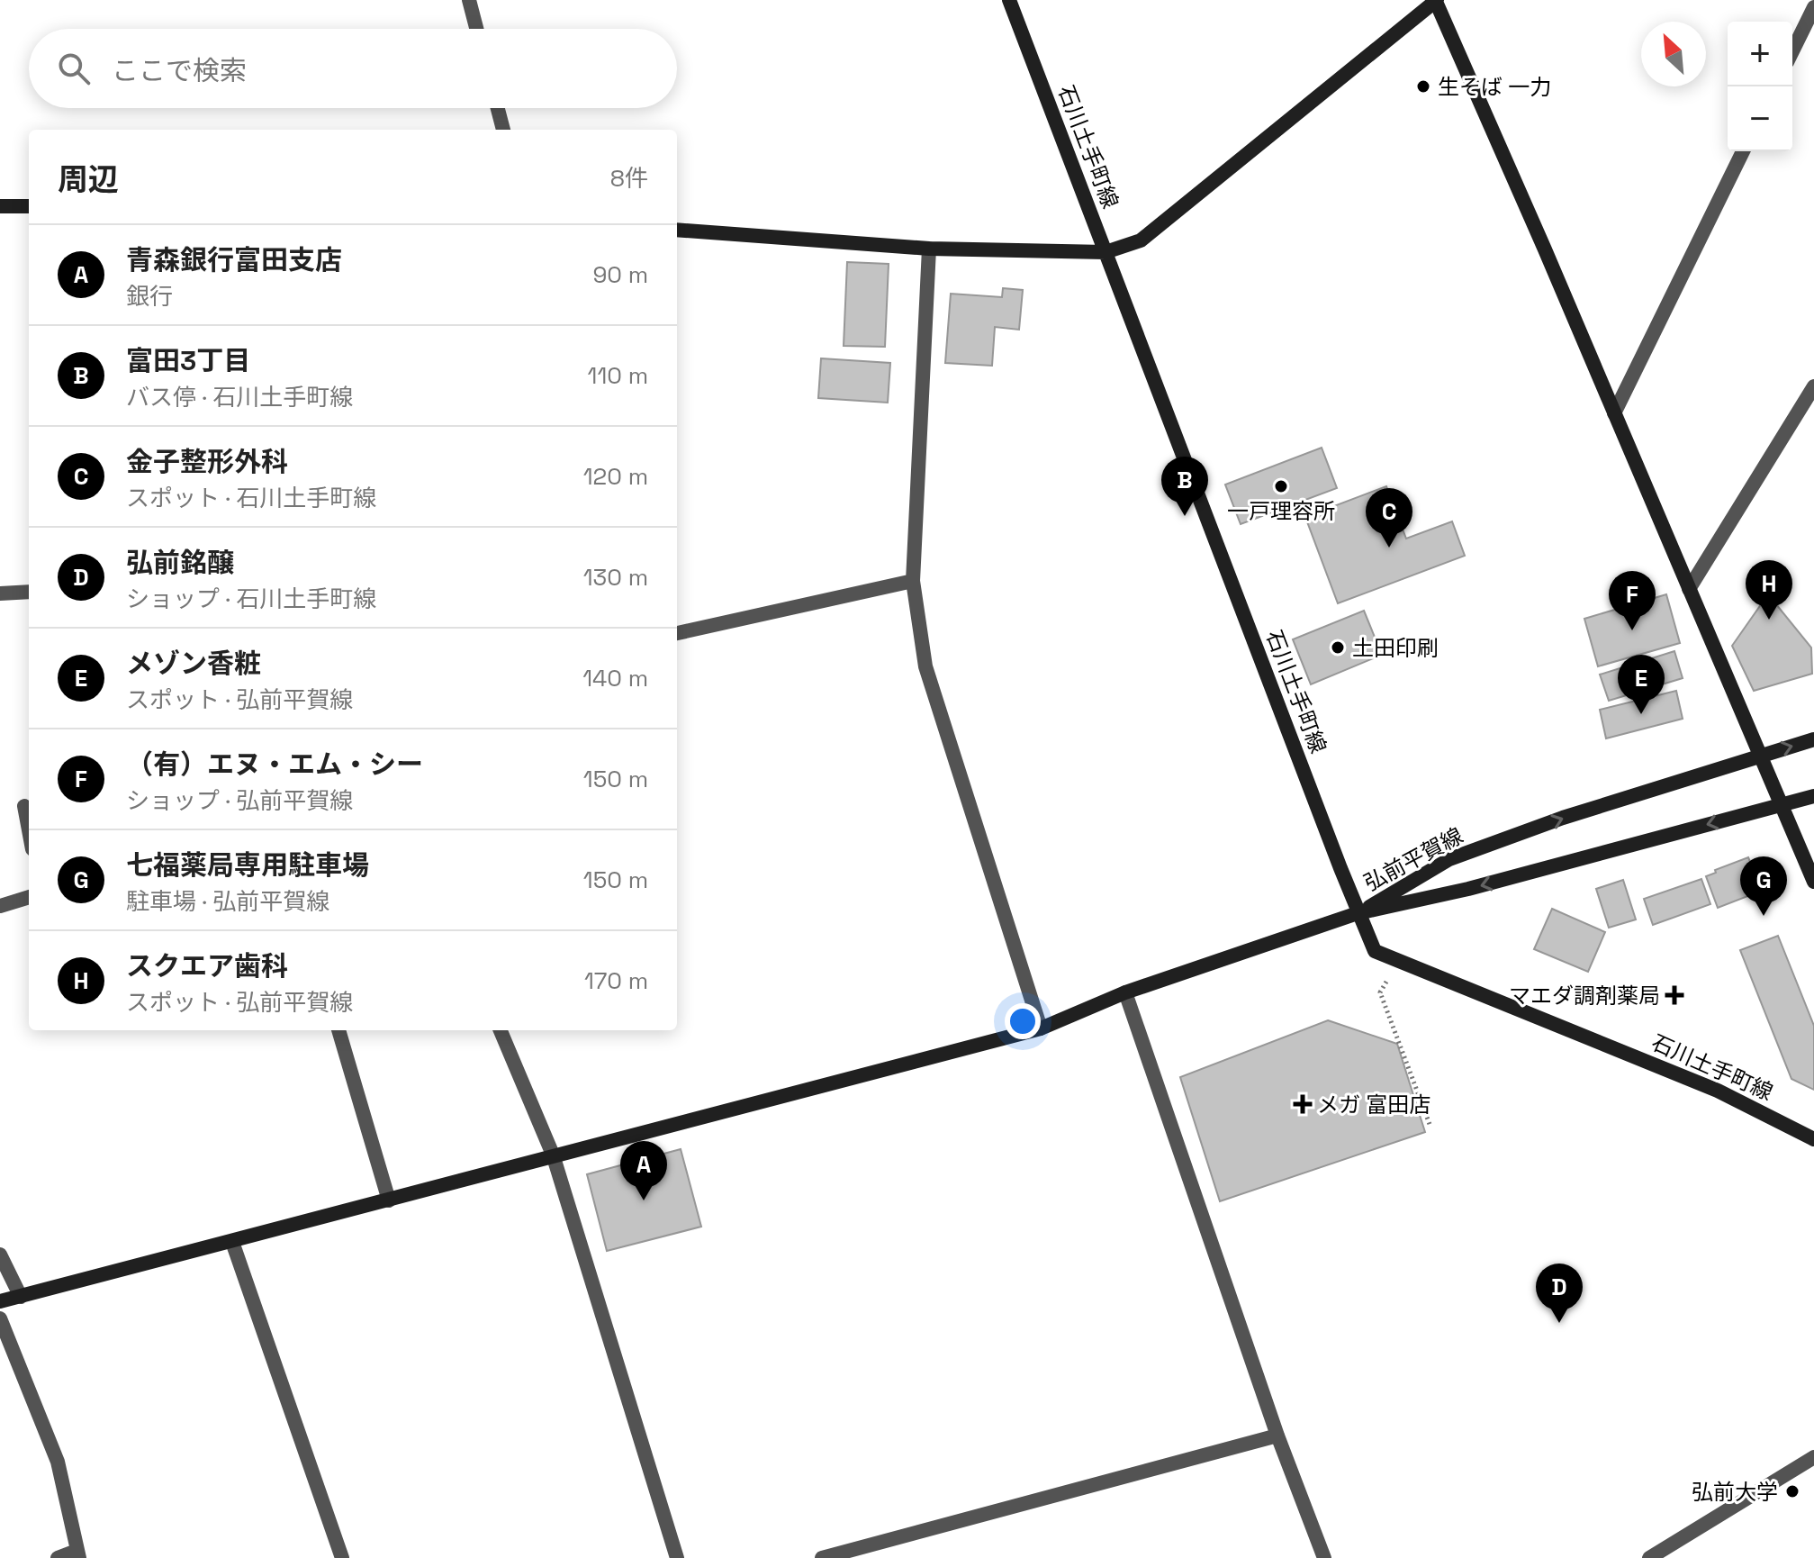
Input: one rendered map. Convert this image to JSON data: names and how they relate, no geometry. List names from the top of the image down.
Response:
{
  "streets": {
    "street": ["石川土手町線", "弘前平賀線"]
  },
  "crossings": [
    ["石川土手町線", "弘前平賀線"]
  ],
  "places": {
    "other": [
      "生そば 一力",
      "一戸理容所",
      "土田印刷",
      "弘前大学"
    ],
    "health": ["マエダ調剤薬局", "メガ 富田店"]
  },
  "north": "top left",
  "page": {
    "map_buttons": ["+", "−"],
    "search": "ここで検索",
    "heading": ["周辺", "8件"],
    "list": [
      {
        "mark": "A",
        "name": "青森銀行富田支店",
        "note": "銀行",
        "value": "90 m"
      },
      {
        "mark": "B",
        "name": "富田3丁目",
        "note": "バス停 · 石川土手町線",
        "value": "110 m"
      },
      {
        "mark": "C",
        "name": "金子整形外科",
        "note": "スポット · 石川土手町線",
        "value": "120 m"
      },
      {
        "mark": "D",
        "name": "弘前銘醸",
        "note": "ショップ · 石川土手町線",
        "value": "130 m"
      },
      {
        "mark": "E",
        "name": "メゾン香粧",
        "note": "スポット · 弘前平賀線",
        "value": "140 m"
      },
      {
        "mark": "F",
        "name": "（有）エヌ・エム・シー",
        "note": "ショップ · 弘前平賀線",
        "value": "150 m"
      },
      {
        "mark": "G",
        "name": "七福薬局専用駐車場",
        "note": "駐車場 · 弘前平賀線",
        "value": "150 m"
      },
      {
        "mark": "H",
        "name": "スクエア歯科",
        "note": "スポット · 弘前平賀線",
        "value": "170 m"
      }
    ],
    "pins": [
      "B",
      "C",
      "H",
      "F",
      "E",
      "G",
      "A",
      "D"
    ]
  }
}
